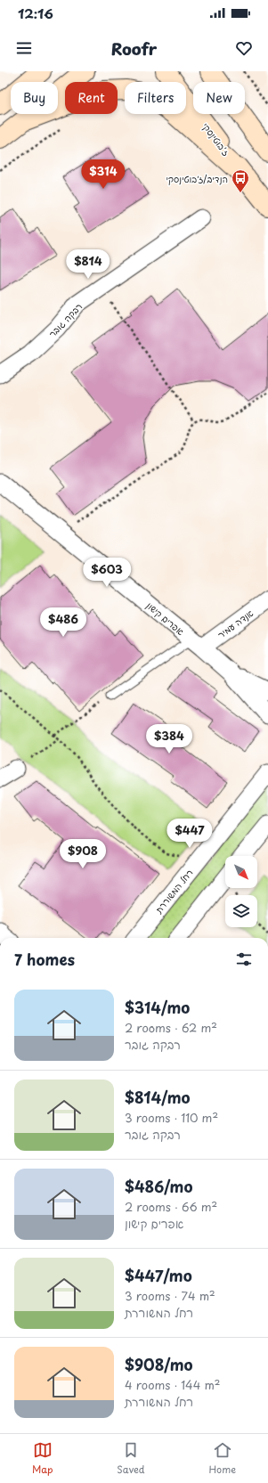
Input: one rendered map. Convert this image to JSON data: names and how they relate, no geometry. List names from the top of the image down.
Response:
{
  "streets": {
    "main road": ["ז'בוטינסקי"],
    "street": [
      "רבקה גובר",
      "אפרים קישון",
      "אנדה עמיר",
      "רחל המשוררת"
    ]
  },
  "crossings": [
    ["אפרים קישון", "אנדה עמיר"]
  ],
  "places": {
    "bus stop": ["הנדיב/ז׳בוטינסקי"]
  },
  "north": "bottom right",
  "page": {
    "status": "12:16",
    "header": "Roofr",
    "chip": [
      "Buy",
      "Rent",
      "Filters",
      "New"
    ],
    "price": [
      "$314",
      "$814",
      "$603",
      "$486",
      "$384",
      "$447",
      "$908"
    ],
    "heading": "7 homes",
    "list": [
      {
        "name": "$314/mo",
        "note": "2 rooms · 62 m² · רבקה גובר"
      },
      {
        "name": "$814/mo",
        "note": "3 rooms · 110 m² · רבקה גובר"
      },
      {
        "name": "$486/mo",
        "note": "2 rooms · 66 m² · אפרים קישון"
      },
      {
        "name": "$447/mo",
        "note": "3 rooms · 74 m² · רחל המשוררת"
      },
      {
        "name": "$908/mo",
        "note": "4 rooms · 144 m² · רחל המשוררת"
      }
    ],
    "tabs": ["Map", "Saved", "Home"]
  }
}
